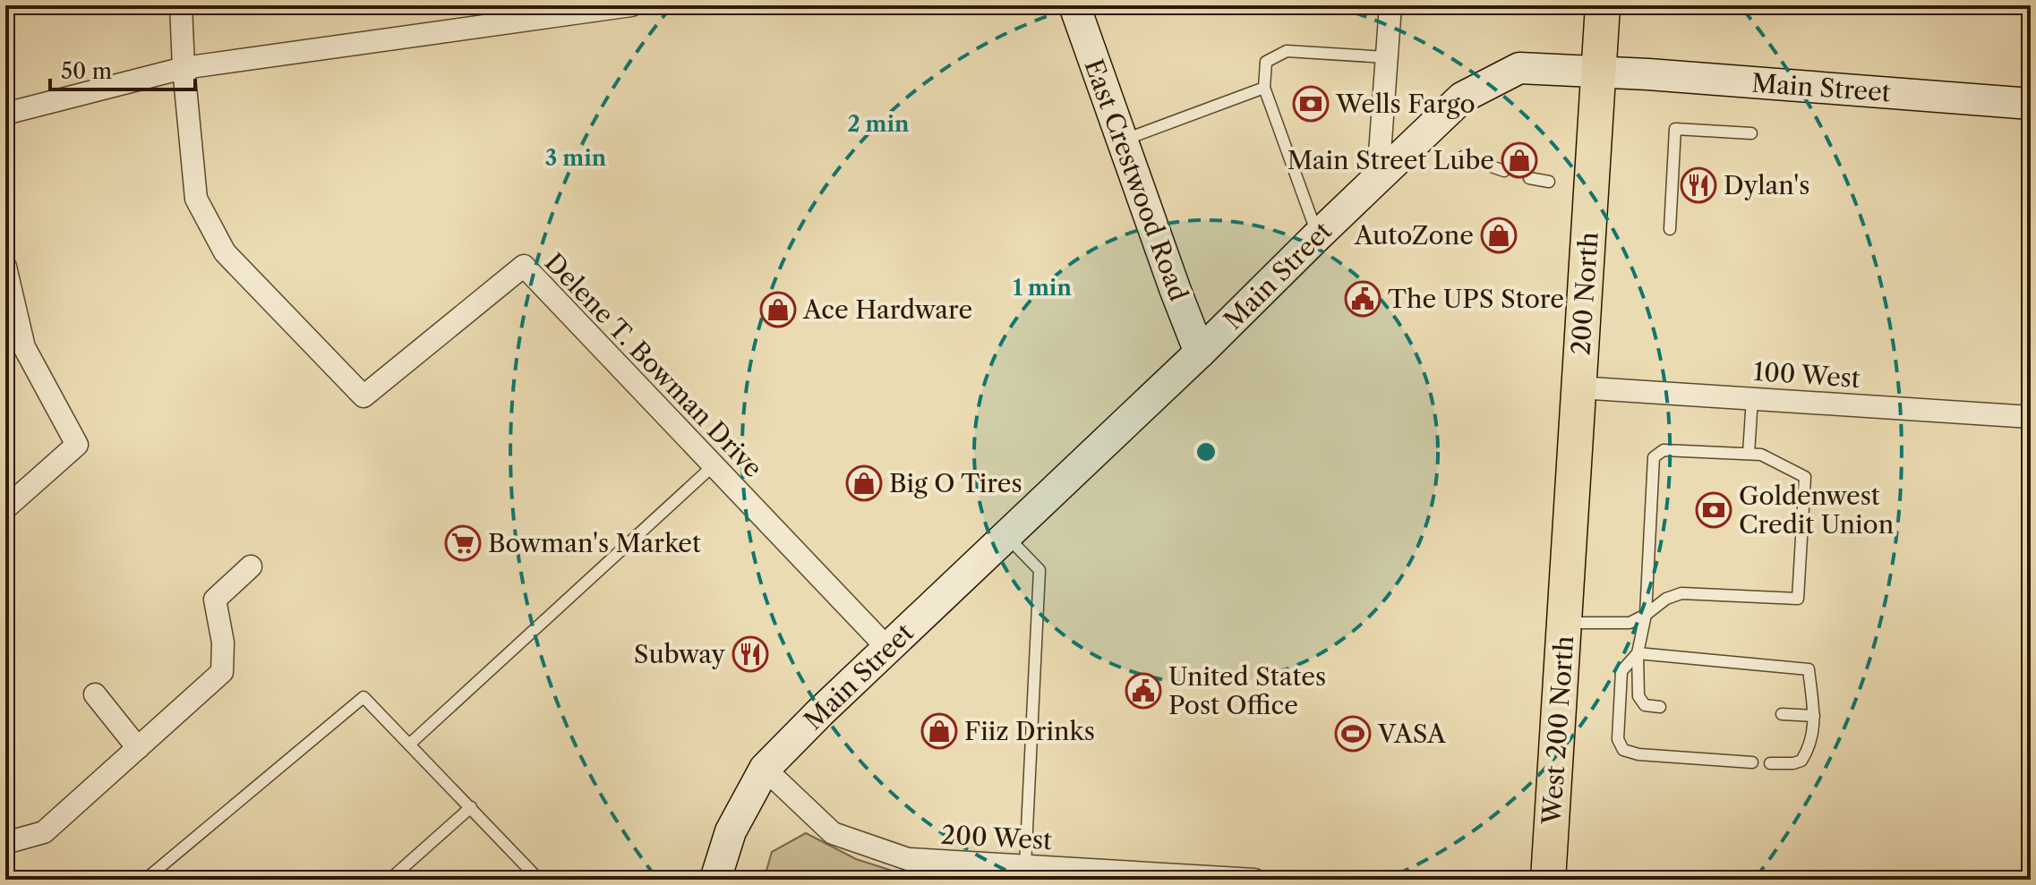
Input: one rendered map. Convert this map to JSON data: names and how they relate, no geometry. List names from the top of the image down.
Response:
{
  "streets": {
    "main road": [
      "Main Street",
      "East Crestwood Road",
      "200 North",
      "West 200 North"
    ],
    "street": ["Delene T. Bowman Drive", "100 West", "200 West"]
  },
  "crossings": [
    ["Main Street", "East Crestwood Road"],
    ["Main Street", "200 North"],
    ["Main Street", "Delene T. Bowman Drive"],
    ["Main Street", "200 West"],
    ["200 North", "100 West"],
    ["200 North", "West 200 North"]
  ],
  "places": {
    "bank": ["Wells Fargo", "Goldenwest Credit Union"],
    "shop": [
      "Main Street Lube",
      "AutoZone",
      "Ace Hardware",
      "Big O Tires",
      "Fiiz Drinks"
    ],
    "restaurant": ["Dylan's", "Subway"],
    "public building": ["The UPS Store", "United States Post Office"],
    "supermarket": ["Bowman's Market"],
    "sports": ["VASA"]
  },
  "scale_bar": "50 m",
  "rings": ["2 min", "3 min", "1 min"]
}
